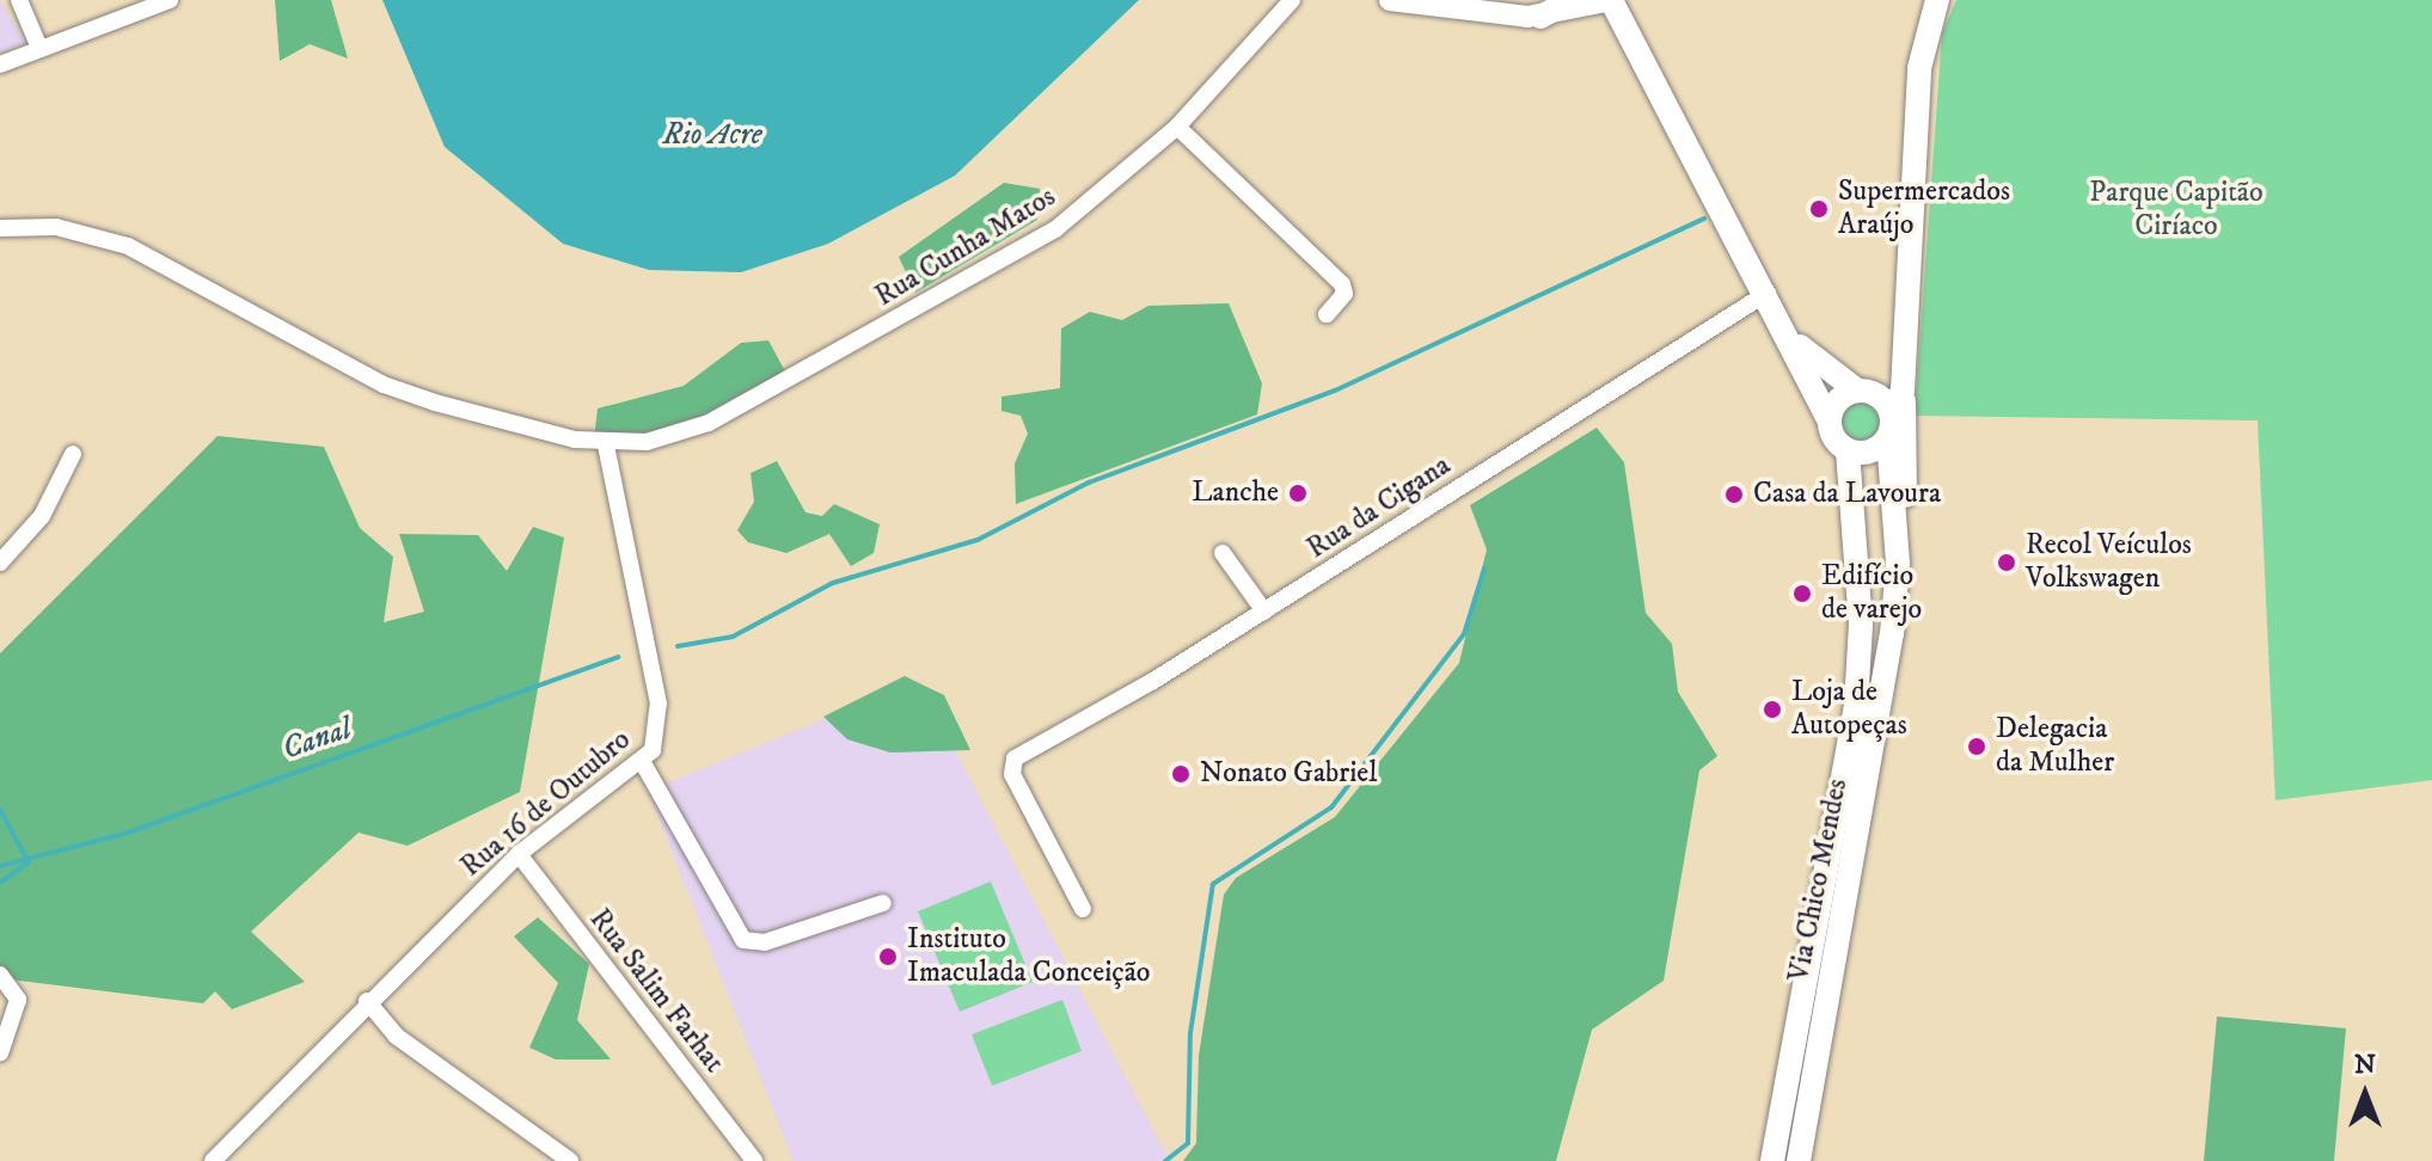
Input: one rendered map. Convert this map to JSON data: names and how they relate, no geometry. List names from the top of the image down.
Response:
{
  "streets": {
    "main road": ["Via Chico Mendes"],
    "street": [
      "Rua Cunha Matos",
      "Rua da Cigana",
      "Rua 16 de Outubro",
      "Rua Salim Farhat"
    ]
  },
  "crossings": [
    ["Rua Cunha Matos", "Rua 16 de Outubro"],
    ["Rua 16 de Outubro", "Rua Salim Farhat"]
  ],
  "water": ["Rio Acre", "Canal"],
  "parks": ["Parque Capitão Ciríaco"],
  "places": [
    "Supermercados Araújo",
    "Lanche",
    "Casa da Lavoura",
    "Recol Veículos Volkswagen",
    "Edifício de varejo",
    "Loja de Autopeças",
    "Delegacia da Mulher",
    "Nonato Gabriel",
    "Instituto Imaculada Conceição"
  ],
  "north": "top"
}
